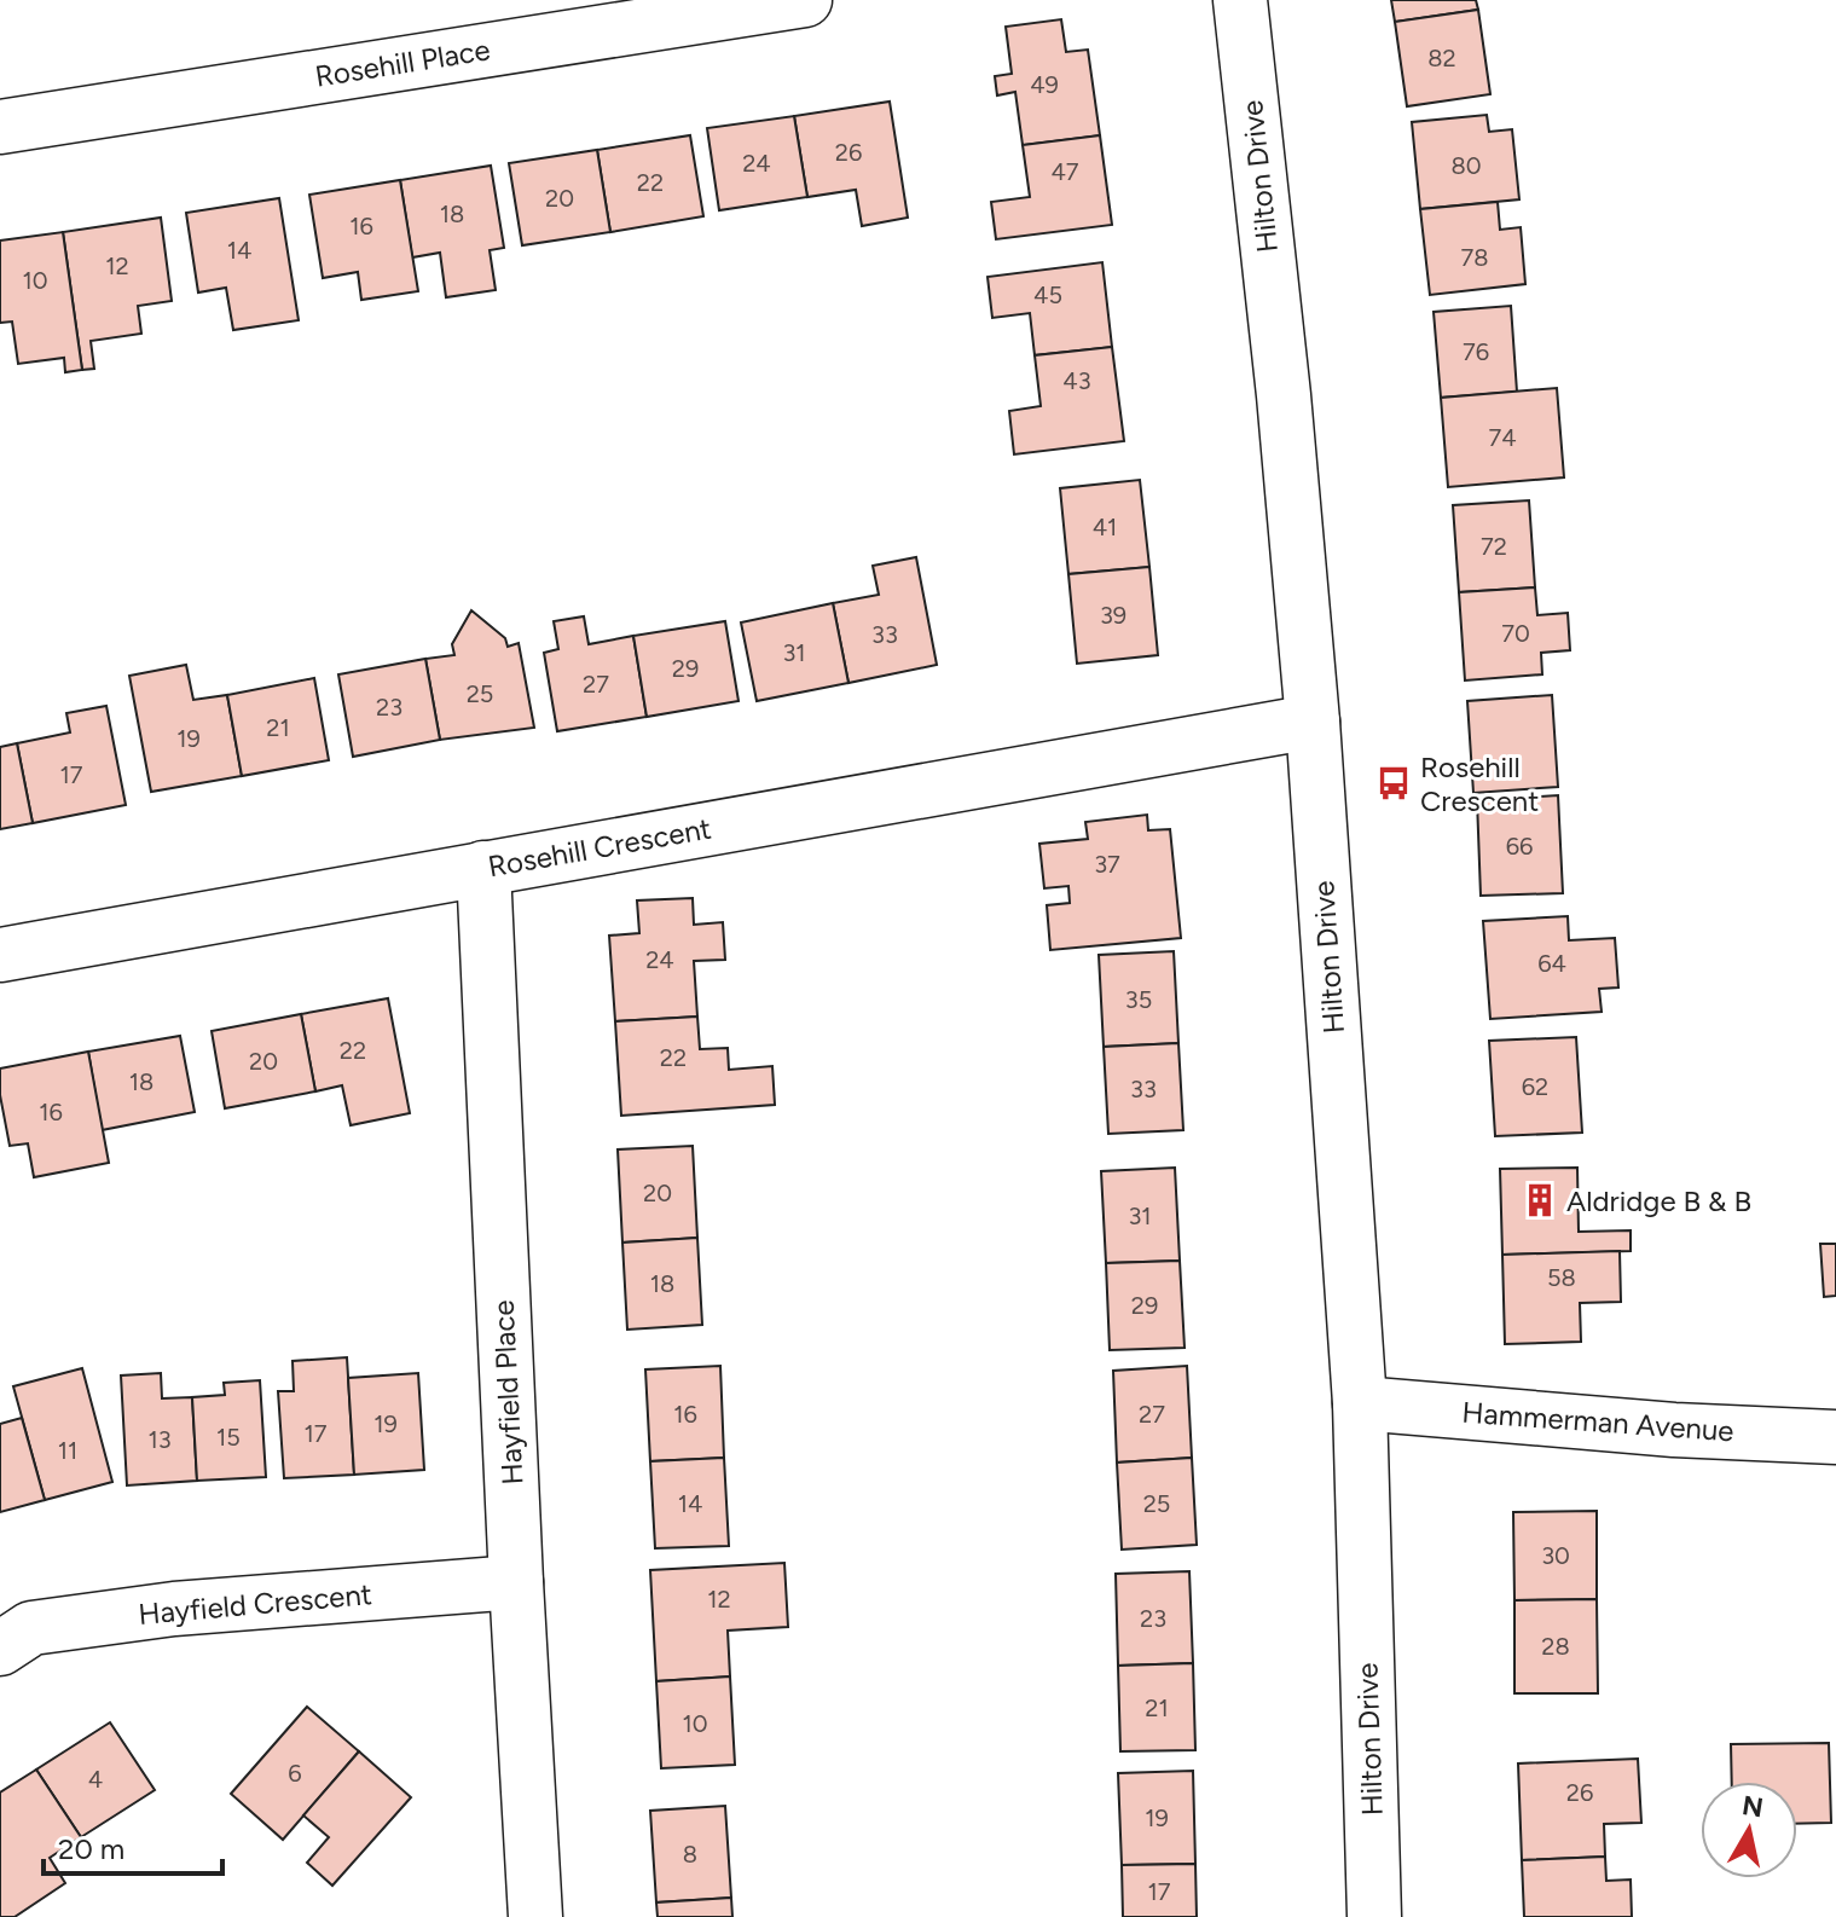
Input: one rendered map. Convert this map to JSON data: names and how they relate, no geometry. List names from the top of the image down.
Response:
{
  "streets": {
    "street": [
      "Rosehill Place",
      "Hilton Drive",
      "Rosehill Crescent",
      "Hayfield Place",
      "Hammerman Avenue",
      "Hayfield Crescent"
    ]
  },
  "crossings": [
    ["Hilton Drive", "Rosehill Crescent"],
    ["Hilton Drive", "Hammerman Avenue"],
    ["Rosehill Crescent", "Hayfield Place"],
    ["Hayfield Place", "Hayfield Crescent"]
  ],
  "places": {
    "bus stop": ["Rosehill Crescent"],
    "building": ["Aldridge B & B"]
  },
  "house_numbers": [
    "82",
    "49",
    "26",
    "24",
    "80",
    "47",
    "22",
    "20",
    "18",
    "16",
    "14",
    "78",
    "12",
    "10",
    "45",
    "76",
    "43",
    "74",
    "41",
    "72",
    "39",
    "70",
    "33",
    "31",
    "29",
    "27",
    "25",
    "23",
    "21",
    "19",
    "17",
    "66",
    "37",
    "24",
    "64",
    "35",
    "22",
    "22",
    "20",
    "18",
    "62",
    "33",
    "16",
    "20",
    "31",
    "58",
    "18",
    "29",
    "16",
    "27",
    "19",
    "17",
    "15",
    "13",
    "11",
    "14",
    "25",
    "30",
    "12",
    "23",
    "28",
    "21",
    "10",
    "6",
    "4",
    "26",
    "19",
    "8",
    "17"
  ],
  "scale_bar": "20 m",
  "north": "top"
}
